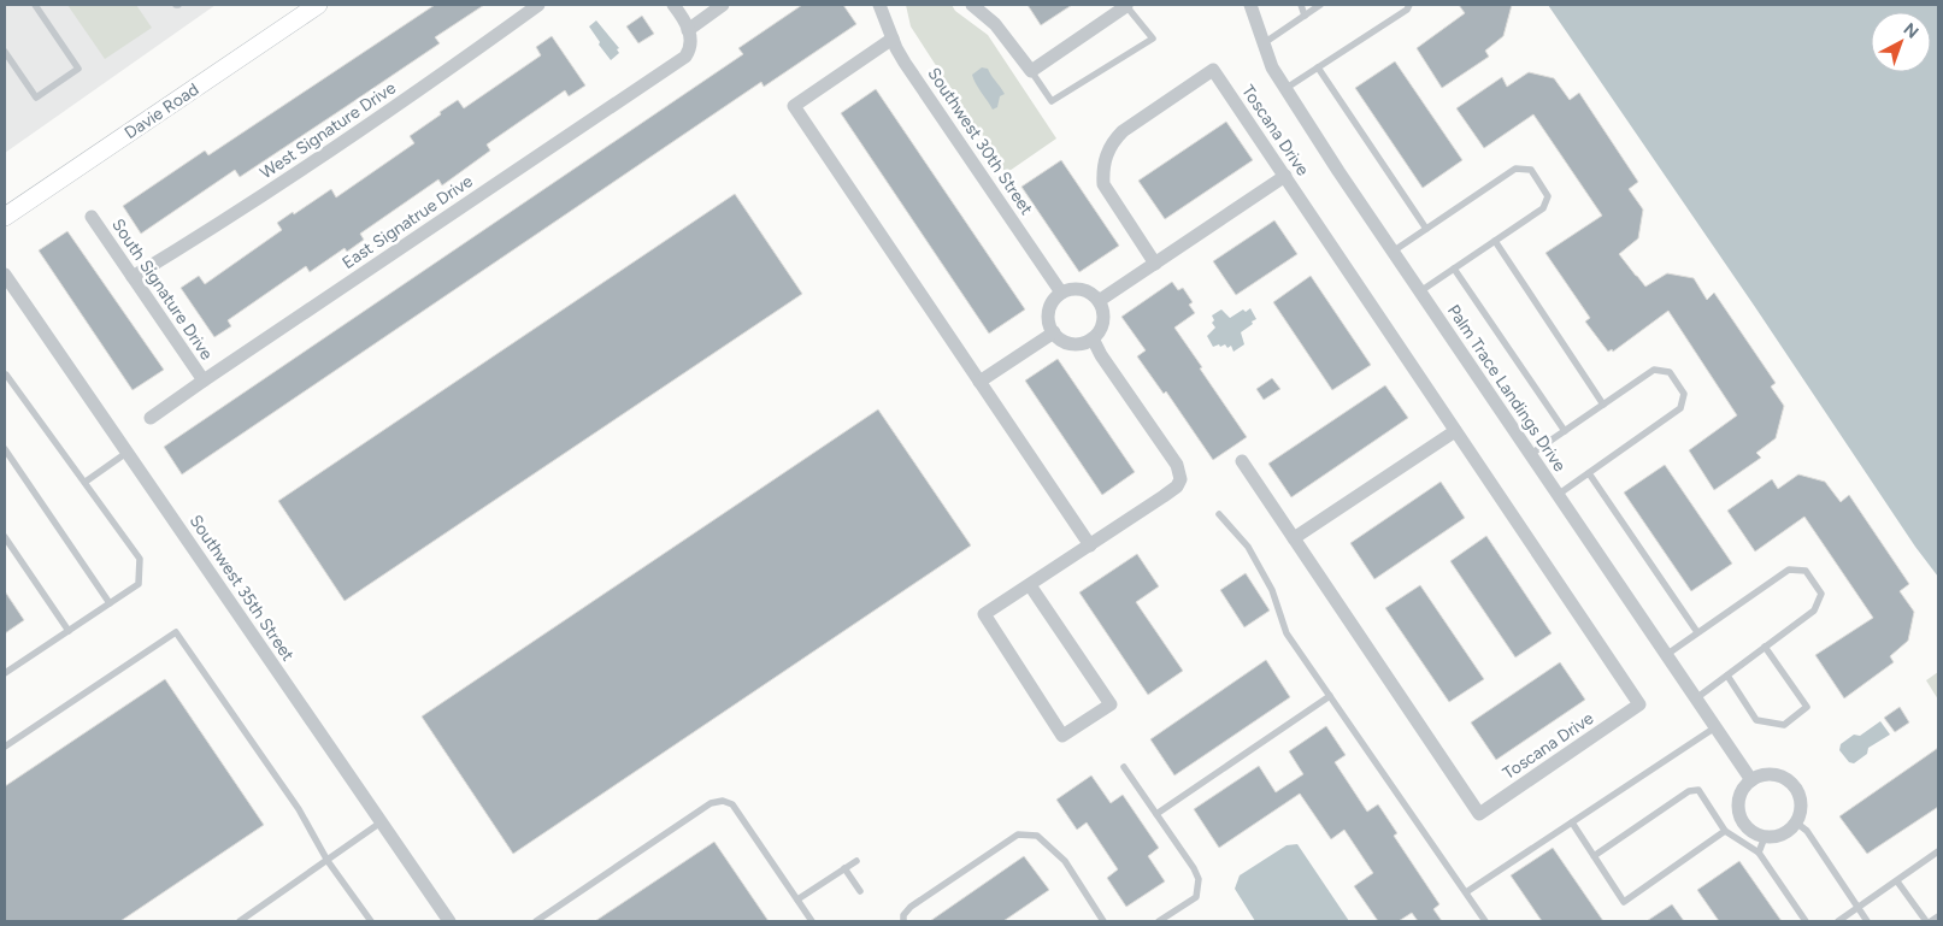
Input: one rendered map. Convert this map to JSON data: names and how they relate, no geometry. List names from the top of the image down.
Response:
{
  "streets": {
    "main road": ["Davie Road"],
    "street": [
      "West Signature Drive",
      "Toscana Drive",
      "Southwest 30th Street",
      "East Signatrue Drive",
      "South Signature Drive",
      "Palm Trace Landings Drive",
      "Southwest 35th Street"
    ]
  },
  "crossings": [
    ["West Signature Drive", "South Signature Drive"],
    ["East Signatrue Drive", "South Signature Drive"]
  ],
  "north": "top right"
}
